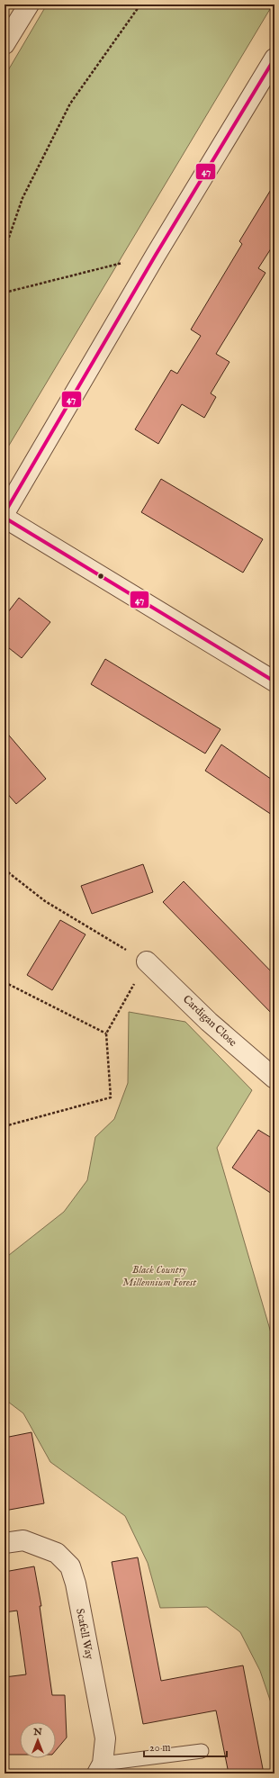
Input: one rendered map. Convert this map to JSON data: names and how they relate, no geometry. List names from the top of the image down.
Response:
{
  "streets": {
    "street": ["Cardigan Close", "Scafell Way"]
  },
  "parks": ["Black Country Millennium Forest"],
  "lines": ["transit line 47"],
  "scale_bar": "20 m",
  "north": "top"
}
